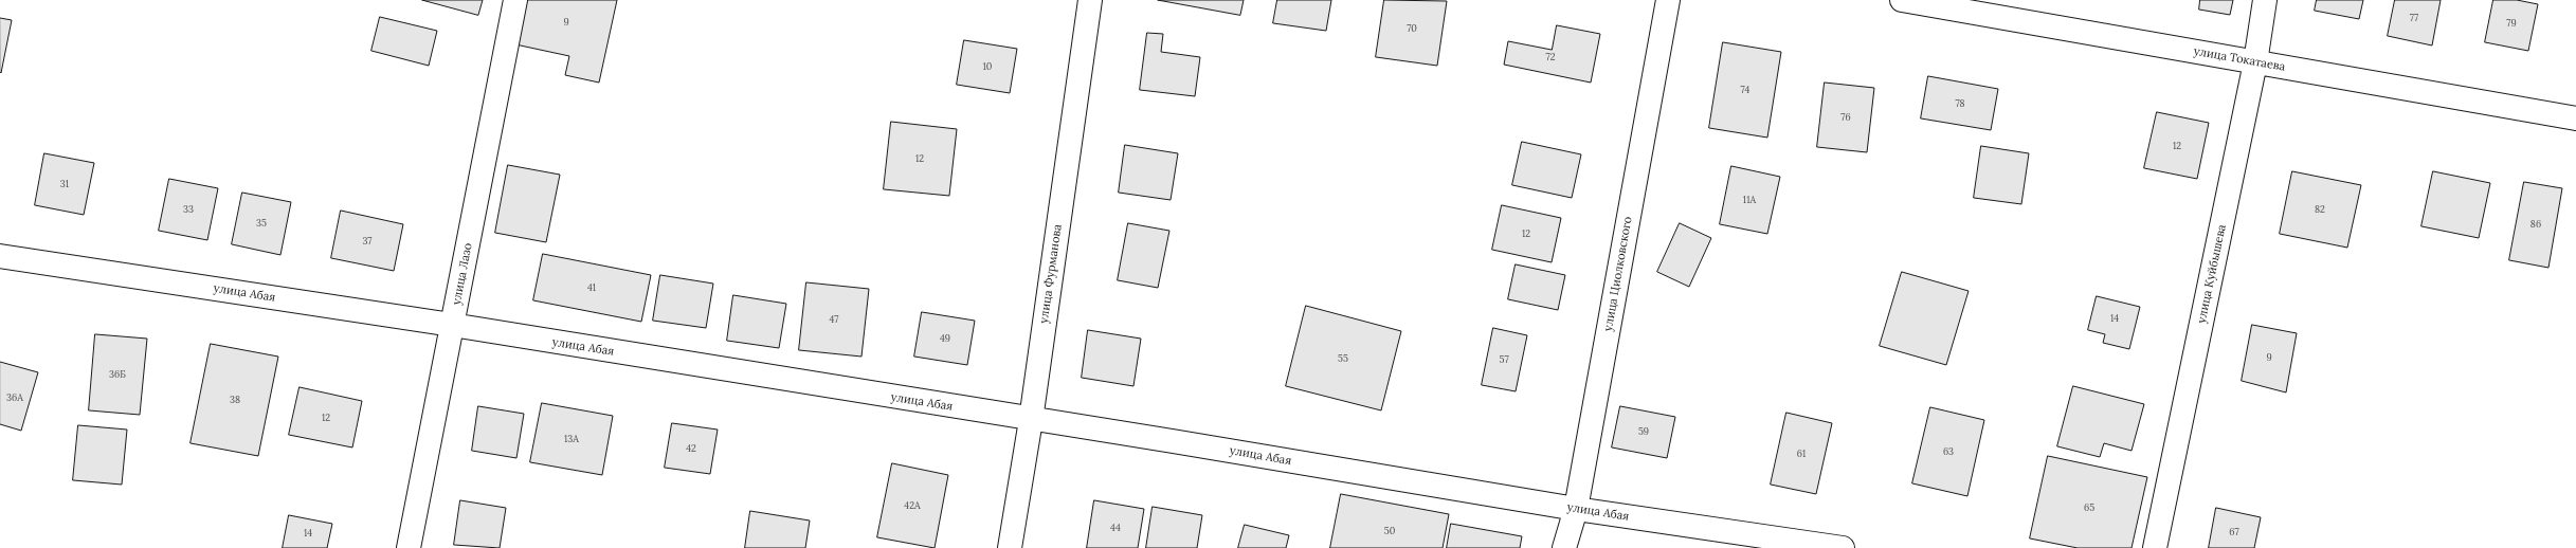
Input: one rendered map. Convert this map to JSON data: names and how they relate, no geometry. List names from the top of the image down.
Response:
{
  "streets": {
    "street": [
      "улица Токатаева",
      "улица Лазо",
      "улица Фурманова",
      "улица Циолковского",
      "улица Куйбышева",
      "улица Абая"
    ]
  },
  "crossings": [
    ["улица Токатаева", "улица Куйбышева"],
    ["улица Лазо", "улица Абая"],
    ["улица Фурманова", "улица Абая"],
    ["улица Циолковского", "улица Абая"]
  ],
  "house_numbers": [
    "77",
    "9",
    "79",
    "70",
    "72",
    "10",
    "74",
    "78",
    "76",
    "12",
    "12",
    "31",
    "11А",
    "33",
    "82",
    "35",
    "86",
    "12",
    "37",
    "41",
    "14",
    "47",
    "49",
    "9",
    "55",
    "57",
    "36Б",
    "36А",
    "38",
    "12",
    "59",
    "13A",
    "42",
    "63",
    "61",
    "42A",
    "65",
    "44",
    "50",
    "67",
    "14"
  ]
}
